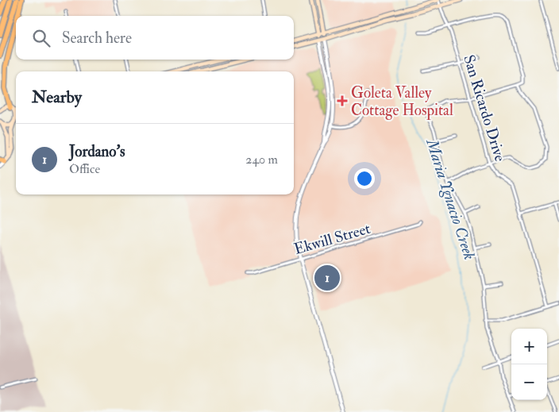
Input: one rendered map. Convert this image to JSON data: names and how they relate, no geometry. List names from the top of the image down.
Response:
{
  "streets": {
    "street": ["San Ricardo Drive", "Ekwill Street"]
  },
  "water": ["Maria Ygnacio Creek"],
  "places": {
    "health": ["Goleta Valley Cottage Hospital"]
  },
  "page": {
    "search": "Search here",
    "heading": "Nearby",
    "list": [
      {
        "mark": "1",
        "name": "Jordano's",
        "note": "Office",
        "value": "240 m"
      }
    ],
    "pins": "1",
    "map_buttons": ["+", "−"]
  }
}
